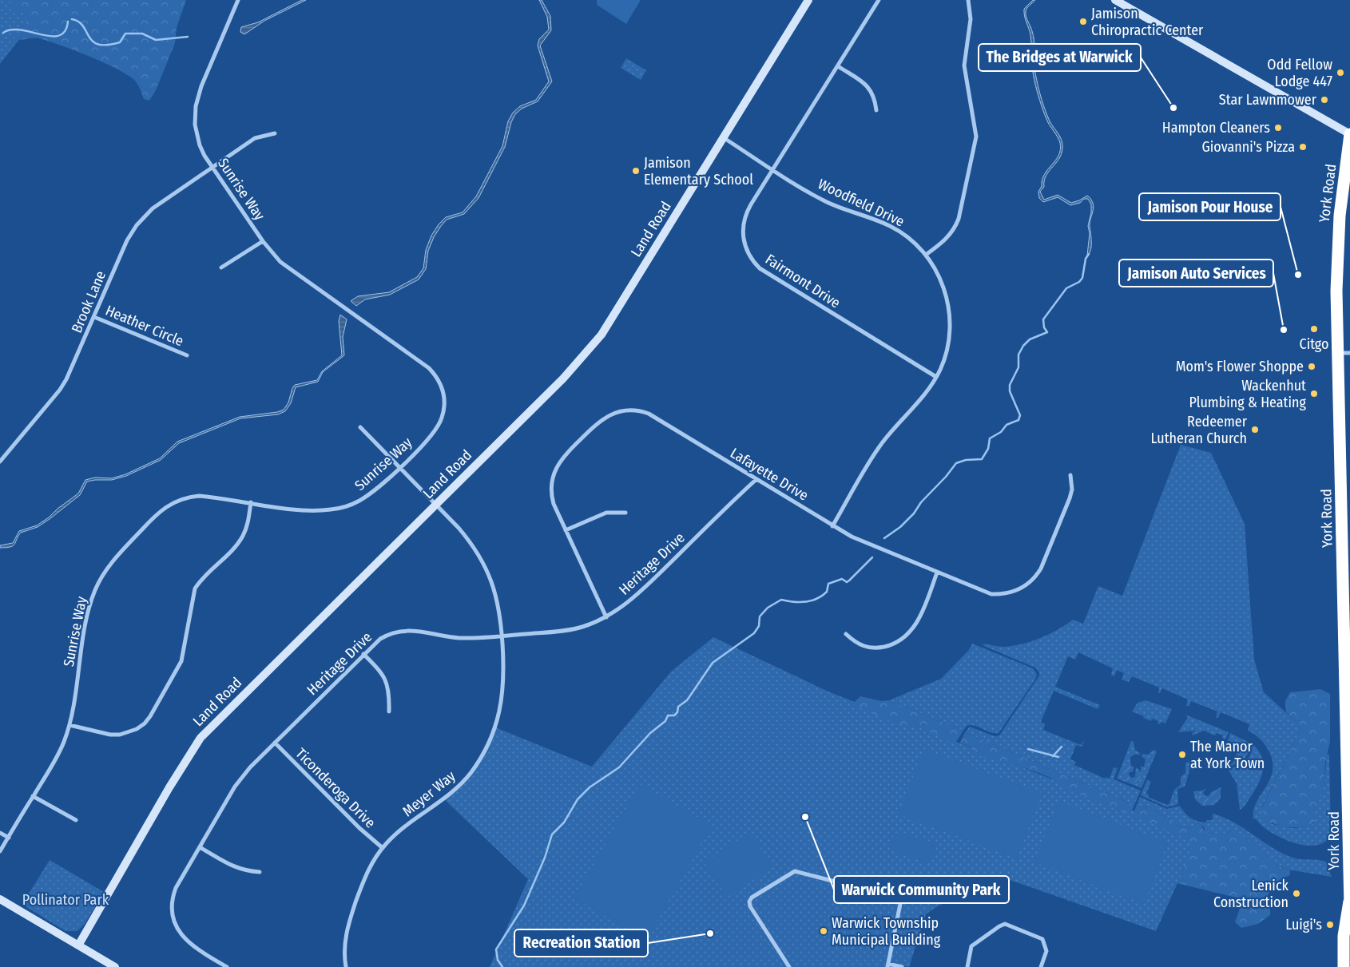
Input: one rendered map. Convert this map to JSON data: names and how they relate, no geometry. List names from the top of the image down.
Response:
{
  "streets": {
    "highway": ["York Road"],
    "street": [
      "Sunrise Way",
      "Woodfield Drive",
      "Land Road",
      "Fairmont Drive",
      "Brook Lane",
      "Heather Circle",
      "Lafayette Drive",
      "Heritage Drive",
      "Ticonderoga Drive",
      "Meyer Way"
    ]
  },
  "crossings": [
    ["Sunrise Way", "Brook Lane"],
    ["Sunrise Way", "Meyer Way"],
    ["Woodfield Drive", "Land Road"],
    ["Woodfield Drive", "Fairmont Drive"],
    ["Woodfield Drive", "Lafayette Drive"],
    ["Land Road", "Meyer Way"],
    ["Brook Lane", "Heather Circle"],
    ["Lafayette Drive", "Heritage Drive"],
    ["Heritage Drive", "Ticonderoga Drive"],
    ["Heritage Drive", "Meyer Way"],
    ["Ticonderoga Drive", "Meyer Way"]
  ],
  "parks": ["Pollinator Park"],
  "places": [
    "Jamison Chiropractic Center",
    "Odd Fellow Lodge 447",
    "Star Lawnmower",
    "The Bridges at Warwick",
    "Hampton Cleaners",
    "Giovanni's Pizza",
    "Jamison Elementary School",
    "Jamison Pour House",
    "Citgo",
    "Jamison Auto Services",
    "Mom's Flower Shoppe",
    "Wackenhut Plumbing & Heating",
    "Redeemer Lutheran Church",
    "The Manor at York Town",
    "Warwick Community Park",
    "Lenick Construction",
    "Luigi's",
    "Warwick Township Municipal Building",
    "Recreation Station"
  ]
}
